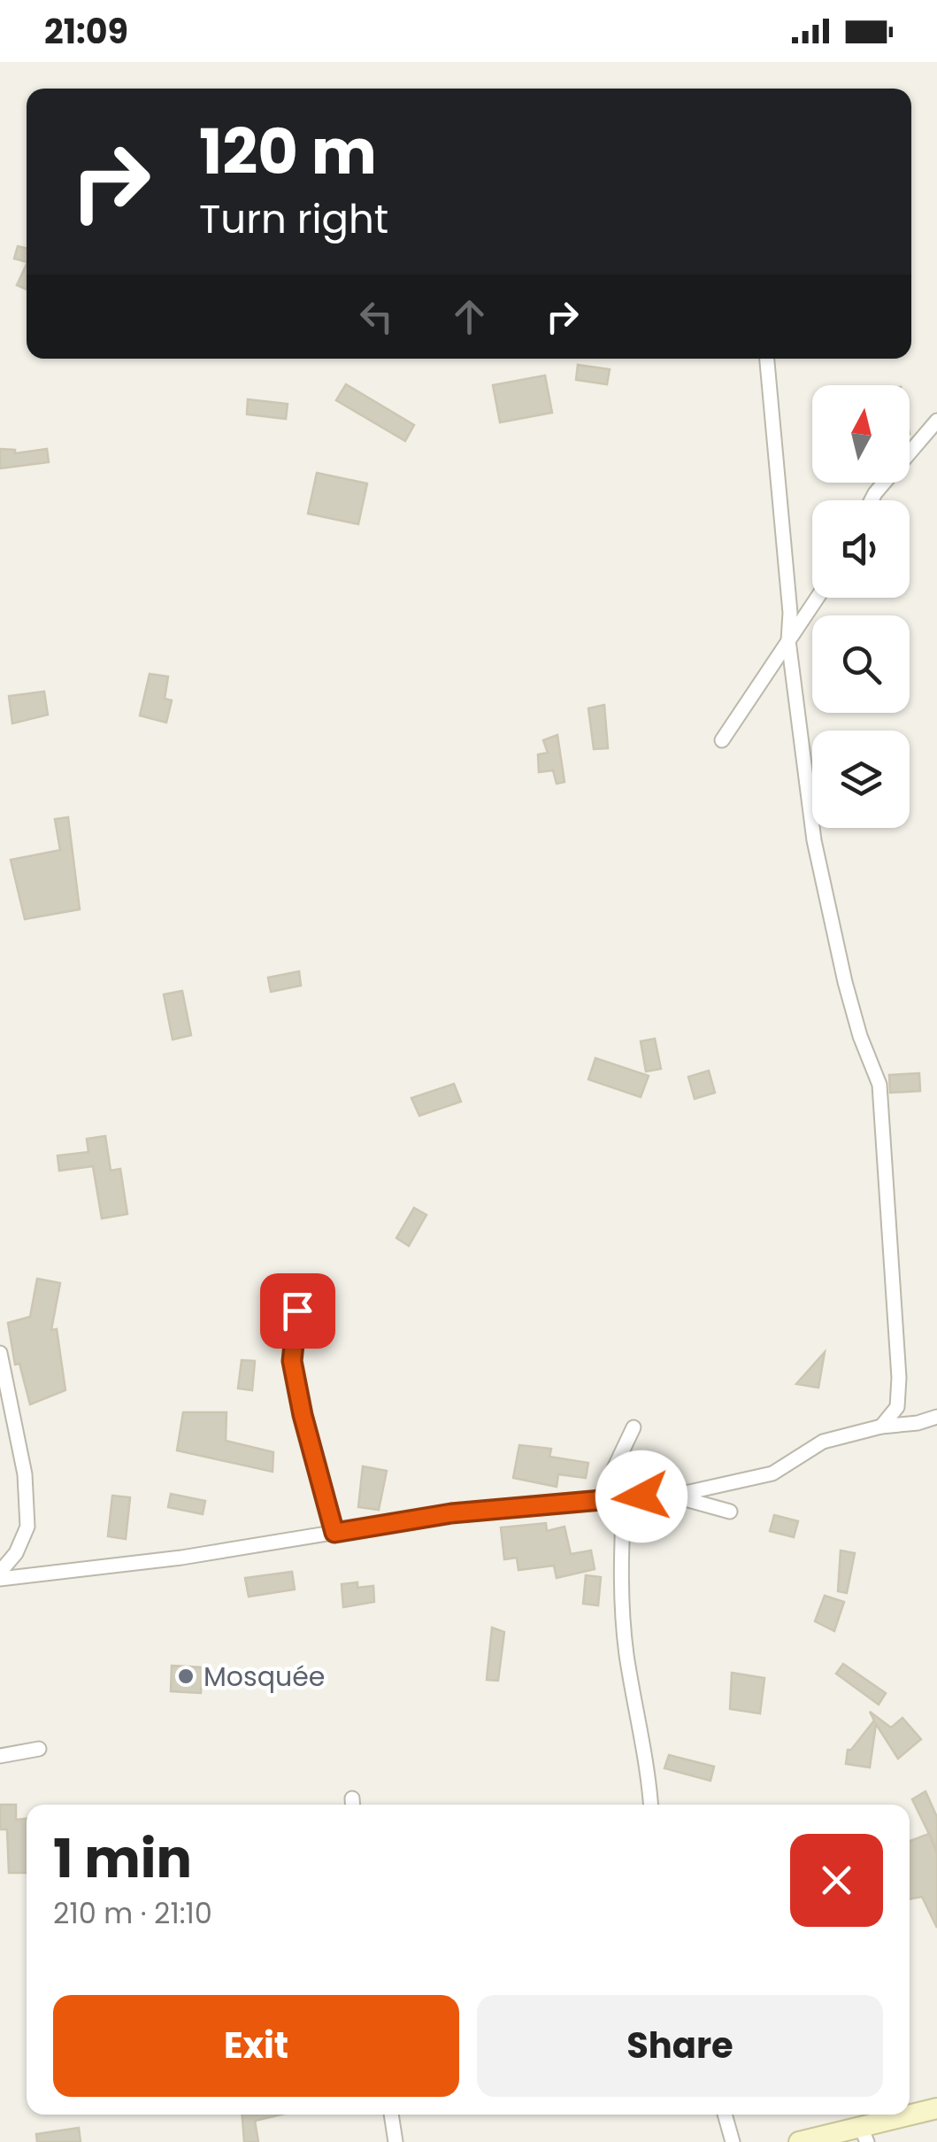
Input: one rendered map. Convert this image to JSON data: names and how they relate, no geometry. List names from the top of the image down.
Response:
{
  "places": ["Mosquée"],
  "north": "top",
  "page": {
    "status": "21:09",
    "turn": ["120 m", "Turn right"],
    "heading": ["1 min", "210 m · 21:10"],
    "buttons": ["Exit", "Share"]
  }
}
